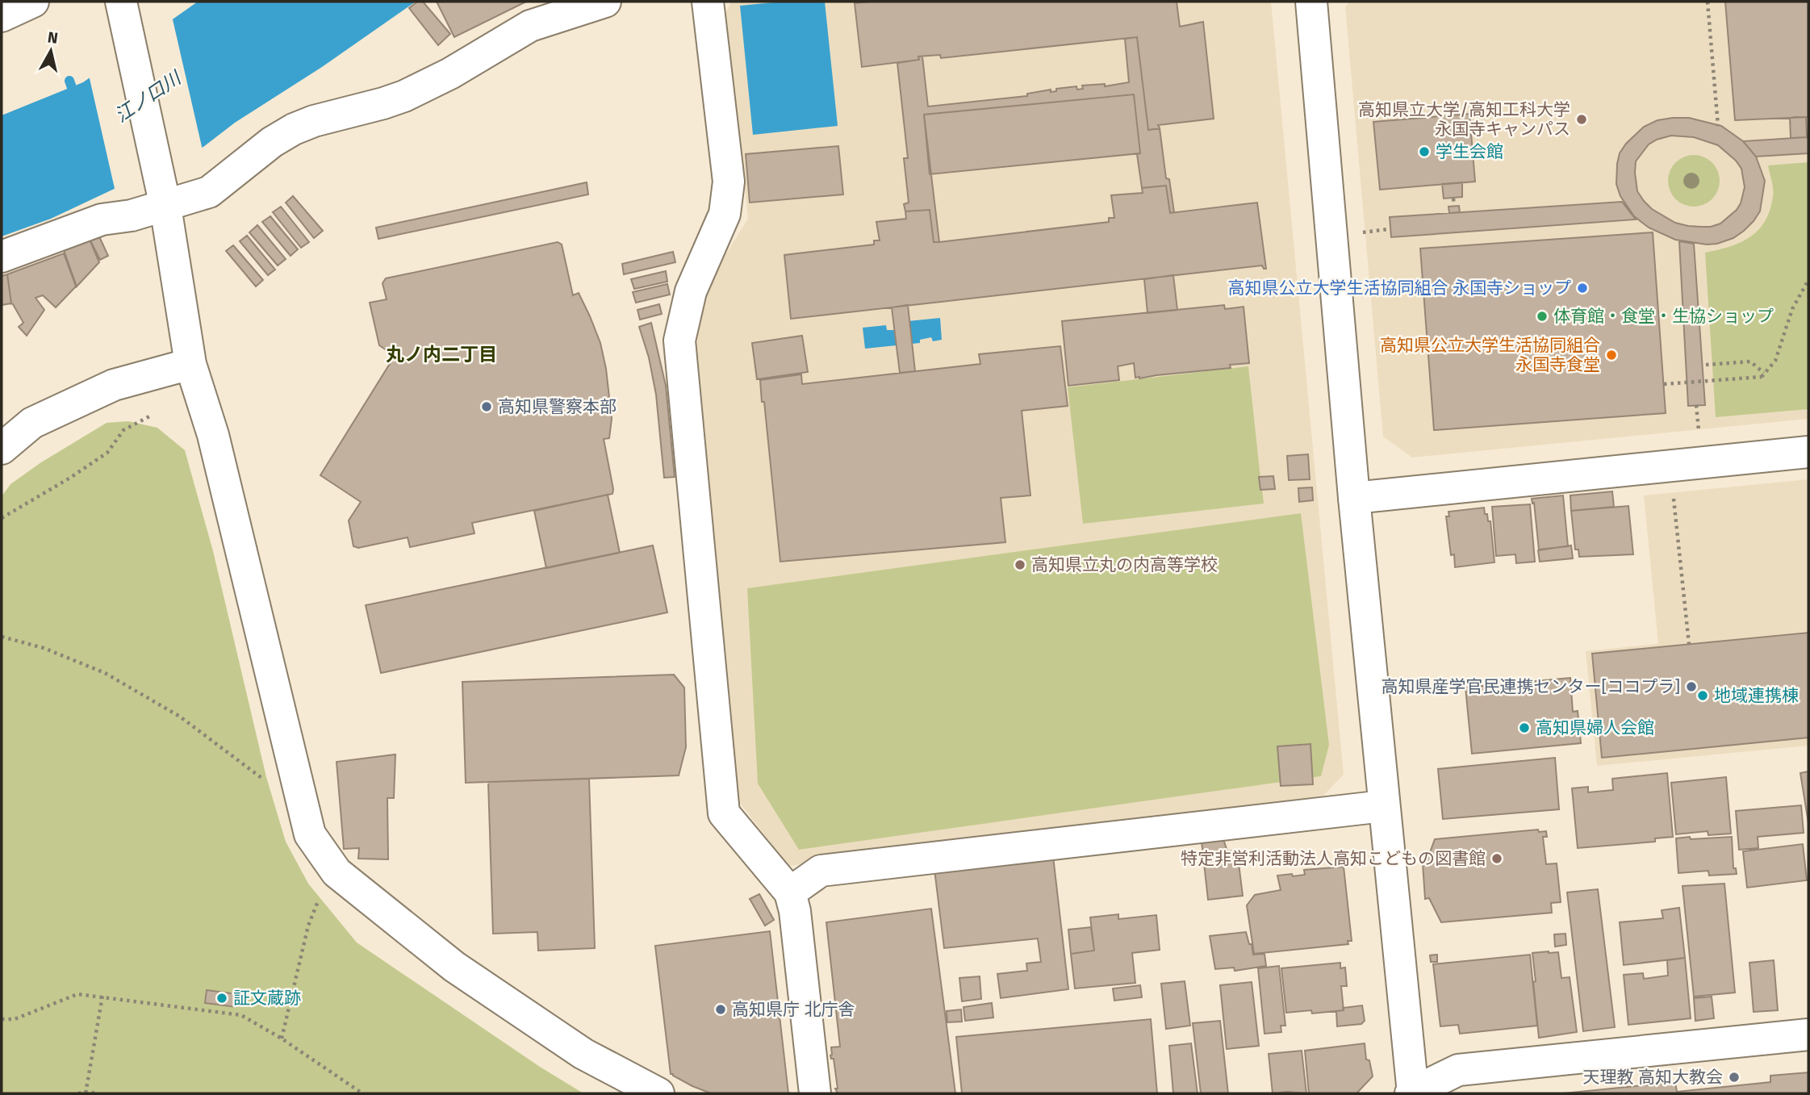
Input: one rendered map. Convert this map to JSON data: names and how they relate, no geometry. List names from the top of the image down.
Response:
{
  "districts": ["丸ノ内二丁目"],
  "water": ["江ノ口川"],
  "places": [
    "高知県立大学/高知工科大学 永国寺キャンパス",
    "学生会館",
    "高知県公立大学生活協同組合 永国寺ショップ",
    "体育館・食堂・生協ショップ",
    "高知県公立大学生活協同組合 永国寺食堂",
    "高知県警察本部",
    "高知県立丸の内高等学校",
    "高知県産学官民連携センター[ココプラ]",
    "地域連携棟",
    "高知県婦人会館",
    "特定非営利活動法人高知こどもの図書館",
    "証文蔵跡",
    "高知県庁 北庁舎",
    "天理教 高知大教会"
  ],
  "north": "top"
}
